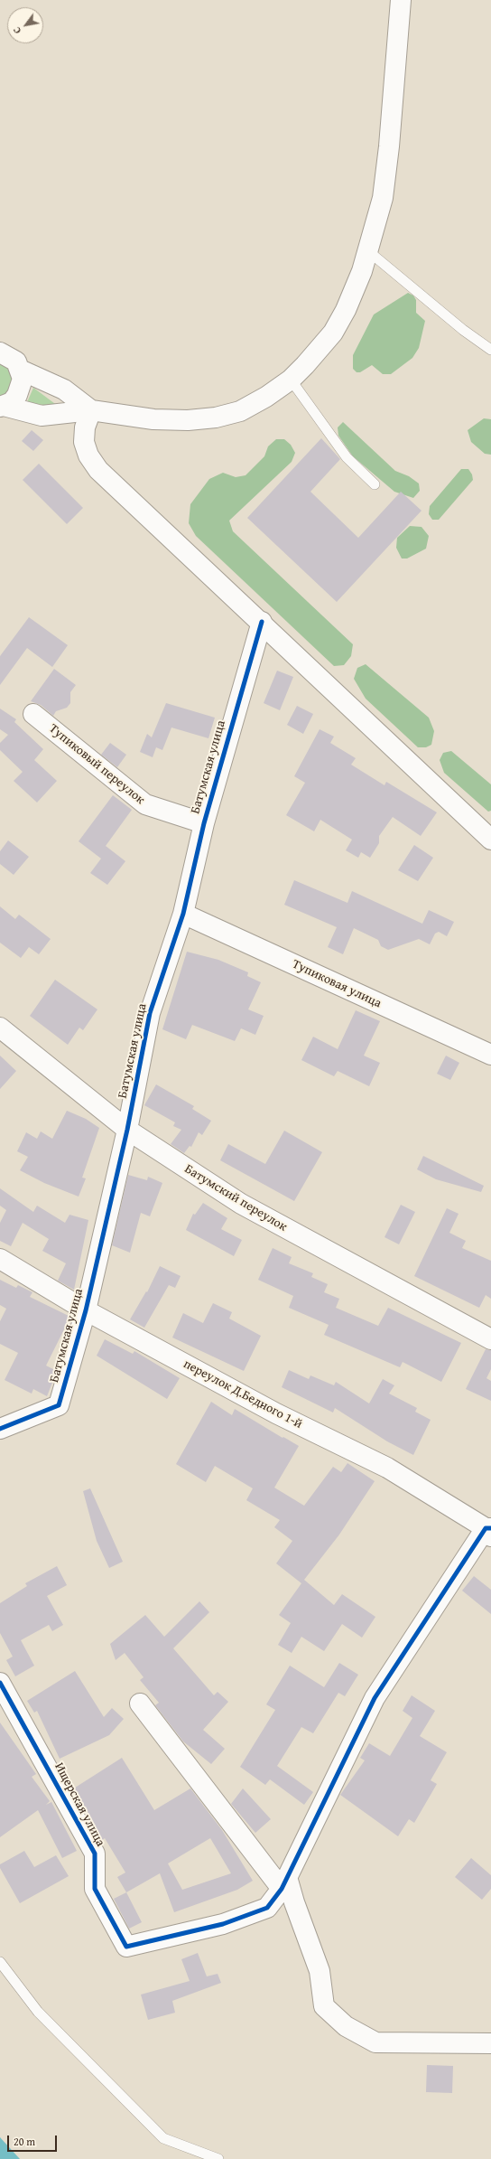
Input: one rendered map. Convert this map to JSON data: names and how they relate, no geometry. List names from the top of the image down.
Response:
{
  "streets": {
    "street": [
      "Тупиковый переулок",
      "Батумская улица",
      "Тупиковая улица",
      "Батумский переулок",
      "переулок Д.Бедного 1-й",
      "Ищерская улица"
    ]
  },
  "crossings": [
    ["Тупиковый переулок", "Батумская улица"],
    ["Батумская улица", "Тупиковая улица"],
    ["Батумская улица", "Батумский переулок"],
    ["Батумская улица", "переулок Д.Бедного 1-й"]
  ],
  "scale_bar": "20 m",
  "north": "bottom left"
}
